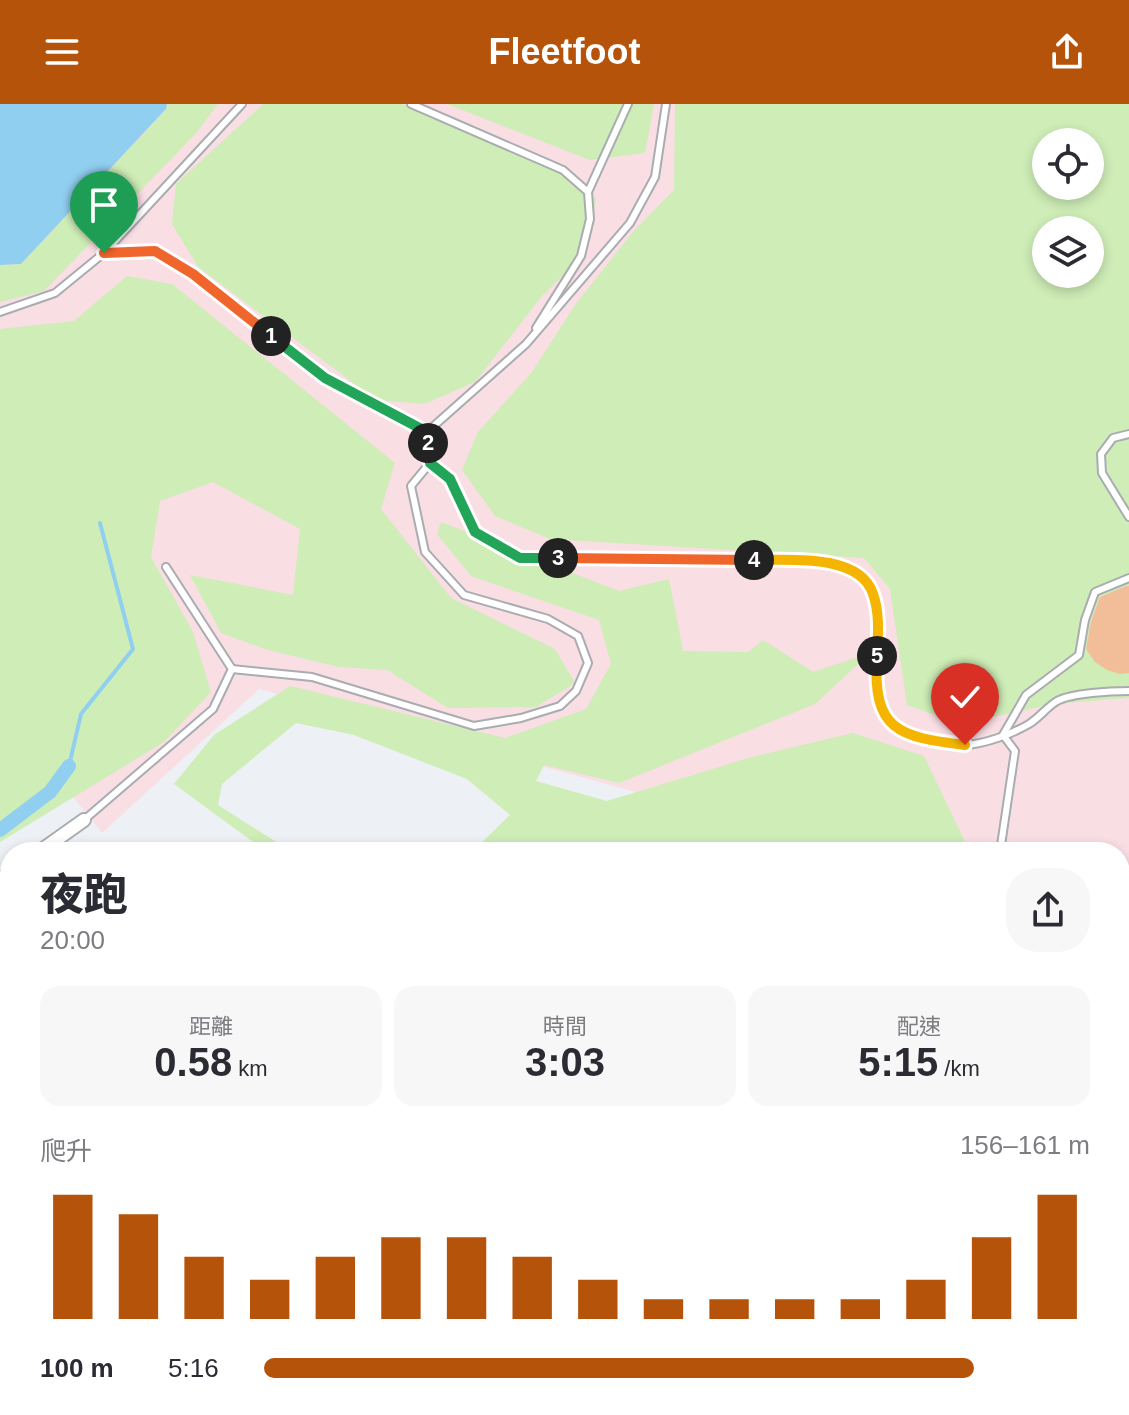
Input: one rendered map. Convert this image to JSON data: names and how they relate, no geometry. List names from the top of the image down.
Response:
{
  "page": {
    "header": "Fleetfoot",
    "pins": [
      "1",
      "2",
      "3",
      "4",
      "5"
    ],
    "heading": ["夜跑", "20:00"],
    "stats": [
      ["距離", "0.58 km"],
      ["時間", "3:03"],
      ["配速", "5:15 /km"]
    ],
    "chart": ["爬升", "156–161 m"],
    "list": [
      {
        "name": "100 m",
        "note": "5:16"
      }
    ]
  }
}
